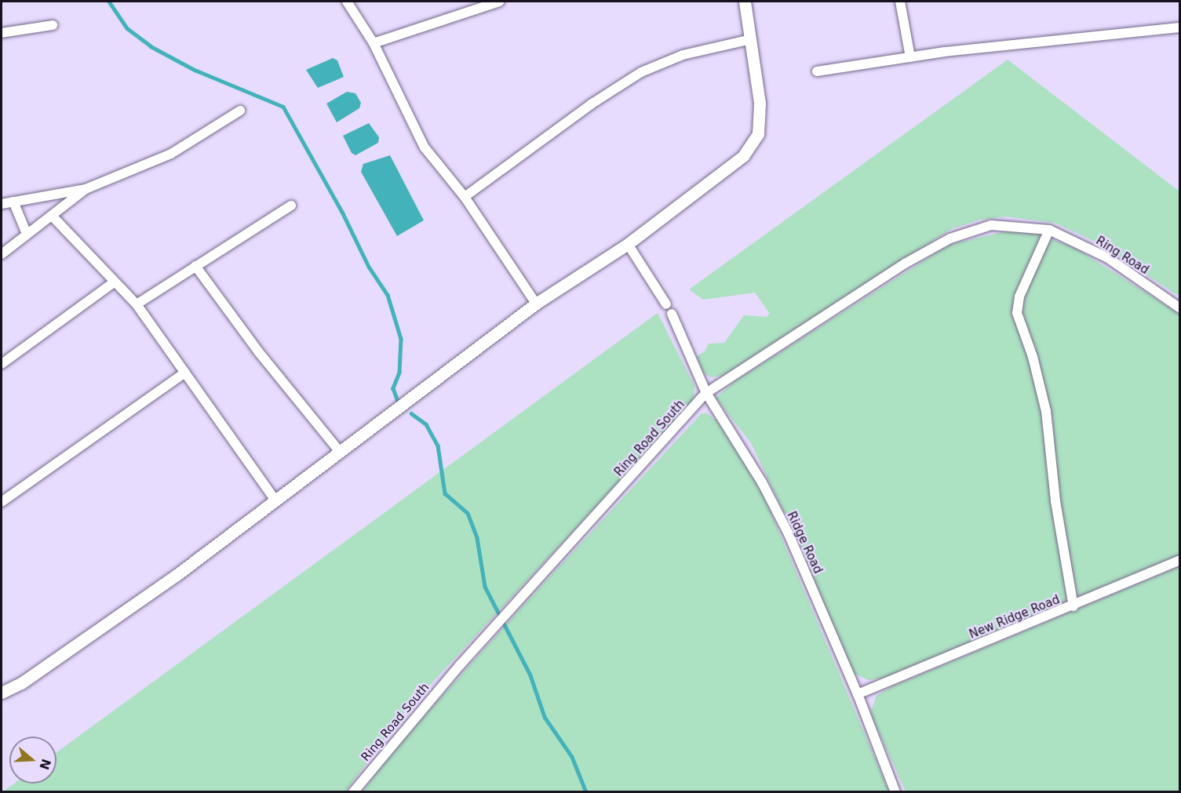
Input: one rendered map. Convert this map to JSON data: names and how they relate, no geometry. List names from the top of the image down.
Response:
{
  "streets": {
    "street": [
      "Ring Road",
      "Ring Road South",
      "Ridge Road",
      "New Ridge Road"
    ]
  },
  "crossings": [
    ["Ring Road", "Ring Road South"],
    ["Ring Road South", "Ridge Road"],
    ["Ridge Road", "New Ridge Road"]
  ],
  "north": "right"
}
